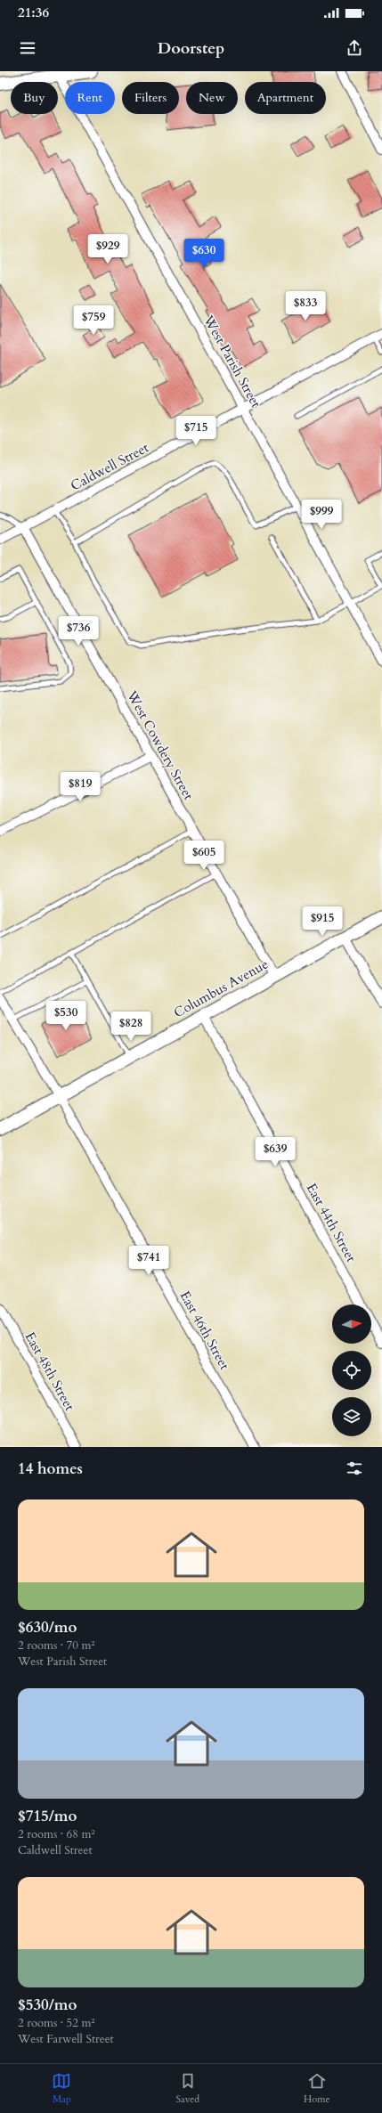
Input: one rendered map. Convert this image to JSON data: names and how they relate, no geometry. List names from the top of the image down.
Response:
{
  "streets": {
    "main road": ["Columbus Avenue"],
    "street": [
      "West Parish Street",
      "Caldwell Street",
      "West Cowdery Street",
      "East 44th Street",
      "East 46th Street",
      "East 48th Street"
    ]
  },
  "crossings": [
    ["West Parish Street", "Caldwell Street"],
    ["Caldwell Street", "West Cowdery Street"],
    ["West Cowdery Street", "Columbus Avenue"],
    ["Columbus Avenue", "East 44th Street"],
    ["Columbus Avenue", "East 46th Street"]
  ],
  "north": "right",
  "page": {
    "status": "21:36",
    "header": "Doorstep",
    "chip": [
      "Buy",
      "Rent",
      "Filters",
      "New",
      "Apartment"
    ],
    "price": [
      "$929",
      "$630",
      "$833",
      "$759",
      "$715",
      "$999",
      "$736",
      "$819",
      "$605",
      "$915",
      "$530",
      "$828",
      "$639",
      "$741"
    ],
    "heading": "14 homes",
    "list": [
      {
        "name": "$630/mo",
        "note": "2 rooms · 70 m² · West Parish Street"
      },
      {
        "name": "$715/mo",
        "note": "2 rooms · 68 m² · Caldwell Street"
      },
      {
        "name": "$530/mo",
        "note": "2 rooms · 52 m² · West Farwell Street"
      }
    ],
    "tabs": ["Map", "Saved", "Home"]
  }
}
